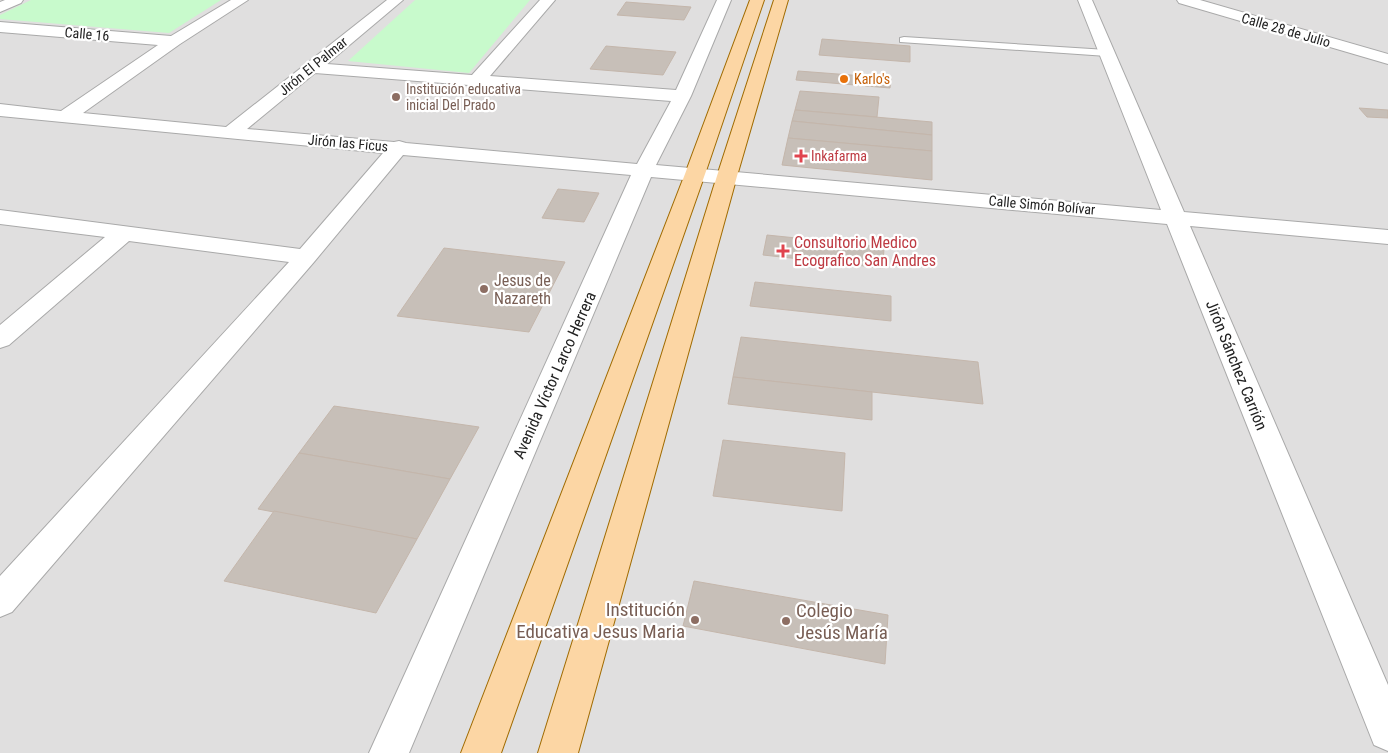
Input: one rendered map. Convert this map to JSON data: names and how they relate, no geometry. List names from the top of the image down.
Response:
{
  "streets": {
    "street": [
      "Calle 28 de Julio",
      "Calle 16",
      "Jirón El Palmar",
      "Jirón las Ficus",
      "Calle Simón Bolívar",
      "Jirón Sánchez Carrión",
      "Avenida Víctor Larco Herrera"
    ]
  },
  "crossings": [
    ["Jirón El Palmar", "Jirón las Ficus"],
    ["Jirón las Ficus", "Calle Simón Bolívar"],
    ["Jirón las Ficus", "Avenida Víctor Larco Herrera"],
    ["Calle Simón Bolívar", "Jirón Sánchez Carrión"]
  ],
  "places": {
    "other": [
      "Karlo's",
      "Institución educativa inicial Del Prado",
      "Jesus de Nazareth",
      "Institución Educativa Jesus Maria",
      "Colegio Jesús María"
    ],
    "health": ["Inkafarma", "Consultorio Medico Ecografico San Andres"]
  }
}
